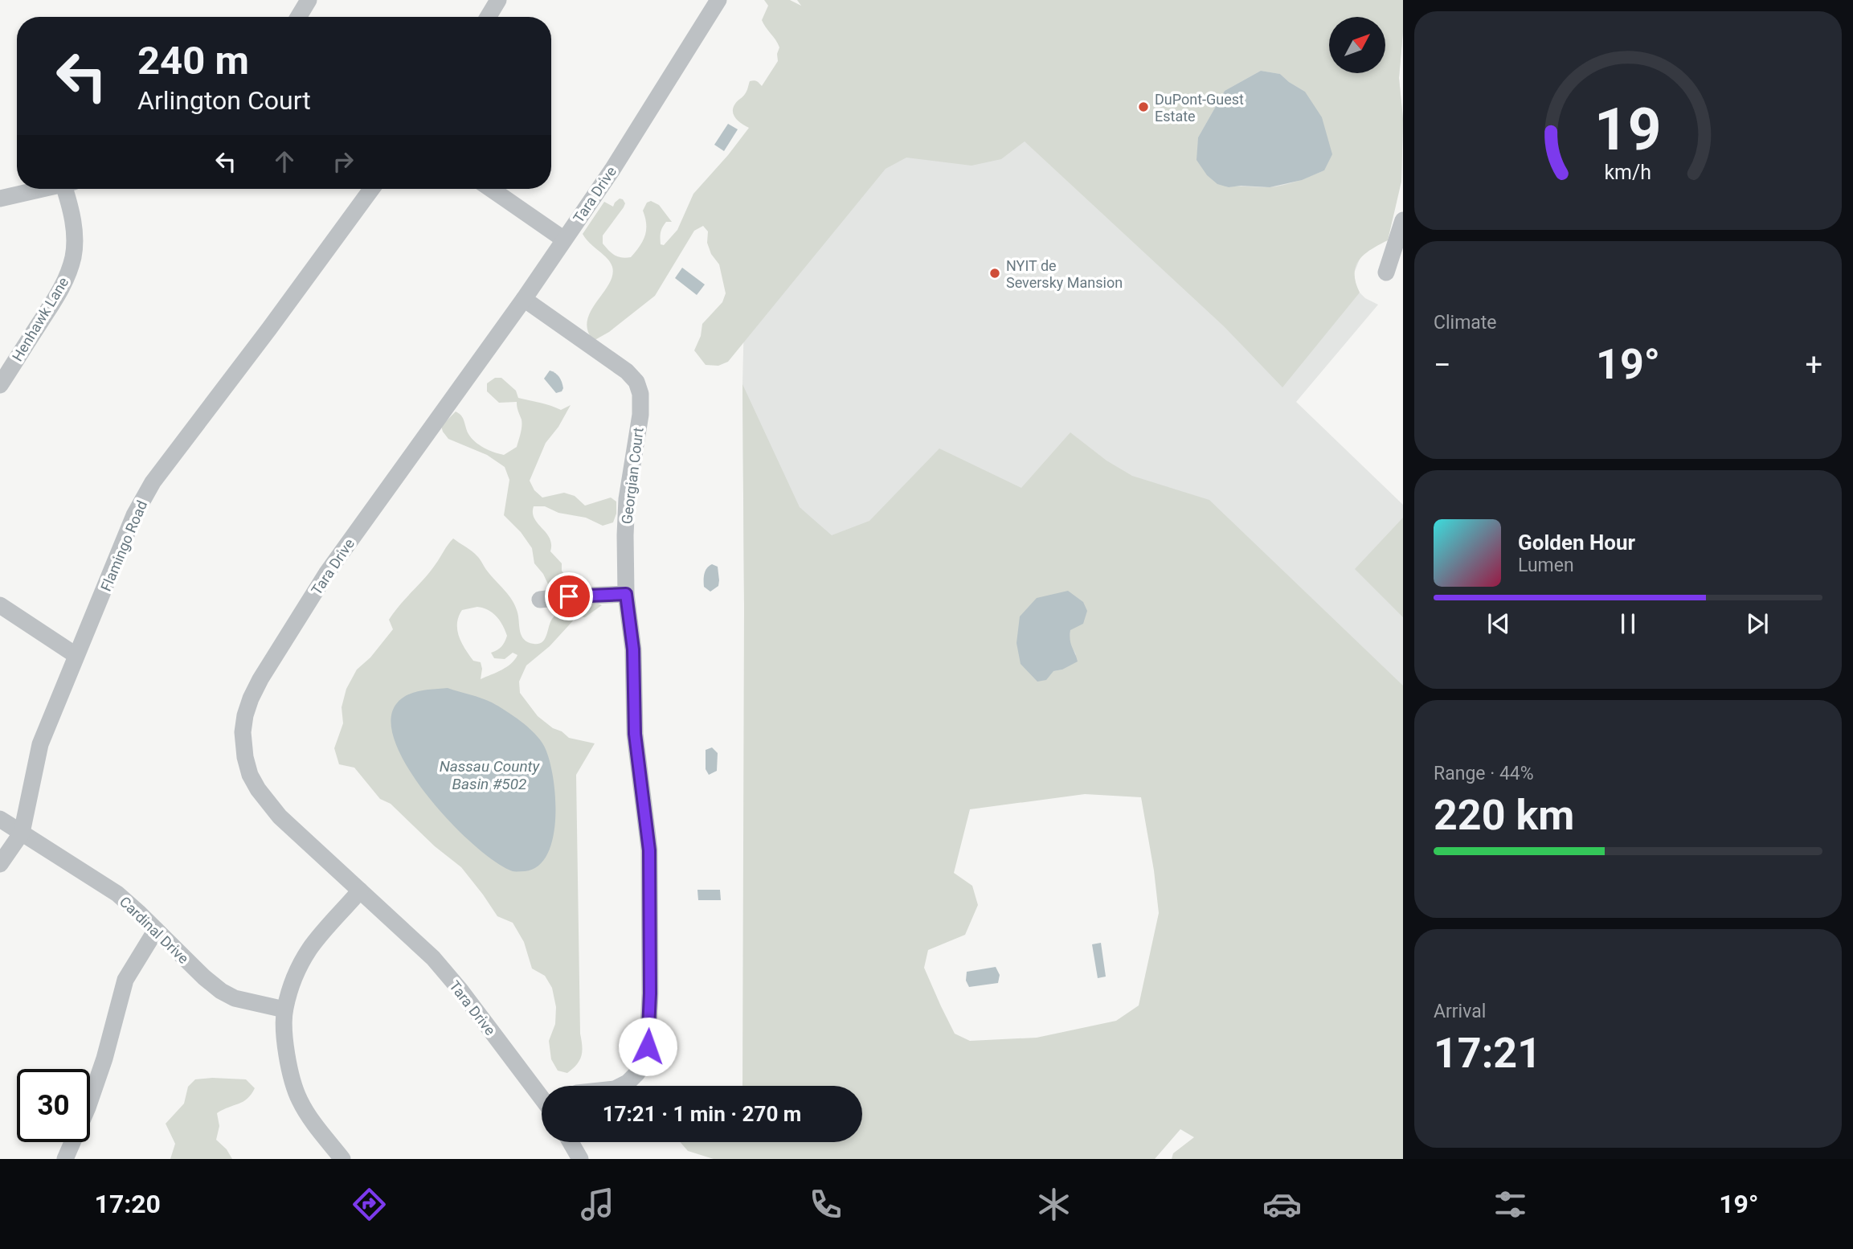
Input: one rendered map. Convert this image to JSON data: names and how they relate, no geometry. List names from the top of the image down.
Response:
{
  "streets": {
    "street": [
      "Tara Drive",
      "Henhawk Lane",
      "Georgian Court",
      "Flamingo Road",
      "Cardinal Drive"
    ]
  },
  "crossings": [
    ["Tara Drive", "Georgian Court"],
    ["Flamingo Road", "Cardinal Drive"]
  ],
  "water": ["Nassau County Basin #502"],
  "places": ["DuPont-Guest Estate", "NYIT de Seversky Mansion"],
  "north": "top right",
  "page": {
    "turn": ["240 m", "Arlington Court"],
    "tile": [
      "Climate",
      ["Range · 44%", "220 km"],
      ["Arrival", "17:21"]
    ],
    "heat": ["−", "19°", "+"],
    "song": ["Golden Hour", "Lumen"],
    "limit": "30",
    "trip": "17:21 · 1 min · 270 m",
    "tabs": ["17:20", "19°"],
    "gauge": ["19", "km/h"]
  }
}
